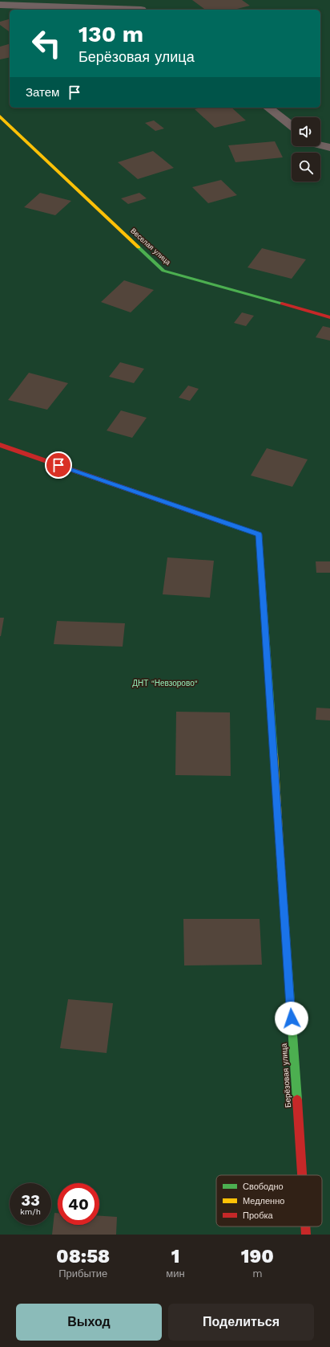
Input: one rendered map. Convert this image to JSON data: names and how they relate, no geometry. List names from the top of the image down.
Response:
{
  "streets": {
    "street": ["Веселая улица", "Берёзовая улица"]
  },
  "parks": ["ДНТ \"Невзорово\""],
  "legend": ["Свободно", "Медленно", "Пробка"],
  "page": {
    "turn": ["130 m", "Берёзовая улица"],
    "then": "Затем",
    "speed": "33 km/h",
    "limit": "40",
    "eta": [
      "08:58",
      "Прибытие",
      "1",
      "мин",
      "190",
      "m"
    ],
    "buttons": ["Выход", "Поделиться"]
  }
}
